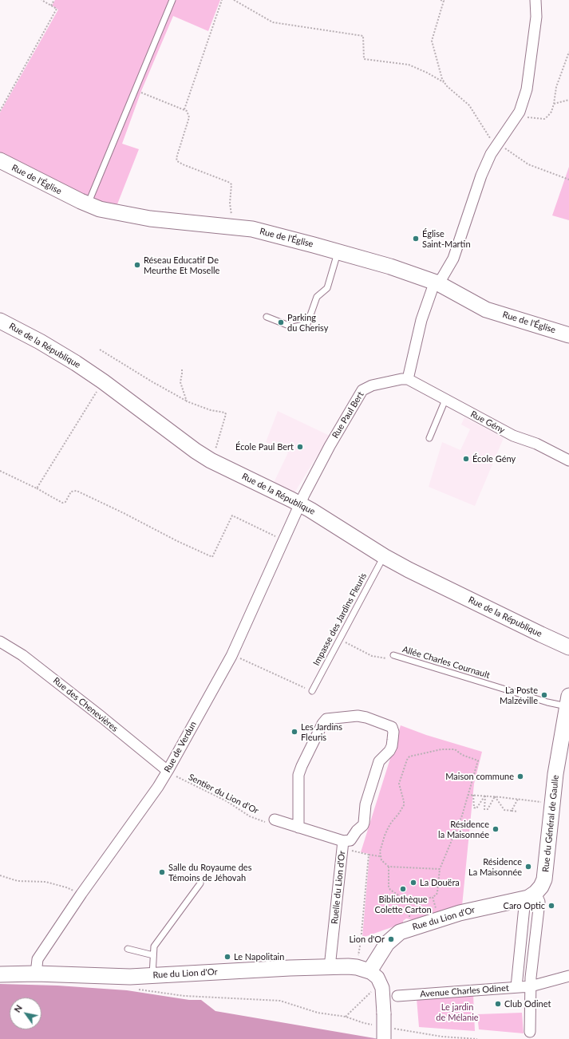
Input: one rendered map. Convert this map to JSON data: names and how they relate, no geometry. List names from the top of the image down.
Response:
{
  "streets": {
    "main road": [
      "Rue de l'Église",
      "Rue de la République",
      "Rue du Général de Gaulle",
      "Rue du Lion d'Or"
    ],
    "street": [
      "Rue Paul Bert",
      "Rue Gény",
      "Rue des Chenevières",
      "Rue de Verdun",
      "Ruelle du Lion d'Or",
      "Avenue Charles Odinet"
    ],
    "lane": ["Impasse des Jardins Fleuris", "Allée Charles Cournault"],
    "path": ["Sentier du Lion d'Or"]
  },
  "crossings": [
    ["Rue de la République", "Rue Paul Bert"],
    ["Rue de la République", "Impasse des Jardins Fleuris"],
    ["Rue de la République", "Rue de Verdun"],
    ["Rue Paul Bert", "Rue Gény"],
    ["Rue Paul Bert", "Rue de Verdun"],
    ["Allée Charles Cournault", "Rue du Général de Gaulle"],
    ["Rue des Chenevières", "Rue de Verdun"],
    ["Rue des Chenevières", "Sentier du Lion d'Or"],
    ["Rue de Verdun", "Sentier du Lion d'Or"],
    ["Rue de Verdun", "Rue du Lion d'Or"],
    ["Sentier du Lion d'Or", "Ruelle du Lion d'Or"],
    ["Rue du Général de Gaulle", "Rue du Lion d'Or"],
    ["Rue du Général de Gaulle", "Avenue Charles Odinet"],
    ["Ruelle du Lion d'Or", "Rue du Lion d'Or"]
  ],
  "parks": ["Le jardin de Mélanie"],
  "places": [
    "Église Saint-Martin",
    "Réseau Educatif De Meurthe Et Moselle",
    "Parking du Cherisy",
    "École Paul Bert",
    "École Gény",
    "La Poste Malzéville",
    "Les Jardins Fleuris",
    "Maison commune",
    "Résidence la Maisonnée",
    "Résidence La Maisonnée",
    "Salle du Royaume des Témoins de Jéhovah",
    "La Douëra",
    "Bibliothèque Colette Carton",
    "Caro Optic",
    "Lion d'Or",
    "Le Napolitain",
    "Club Odinet"
  ],
  "north": "top left"
}
